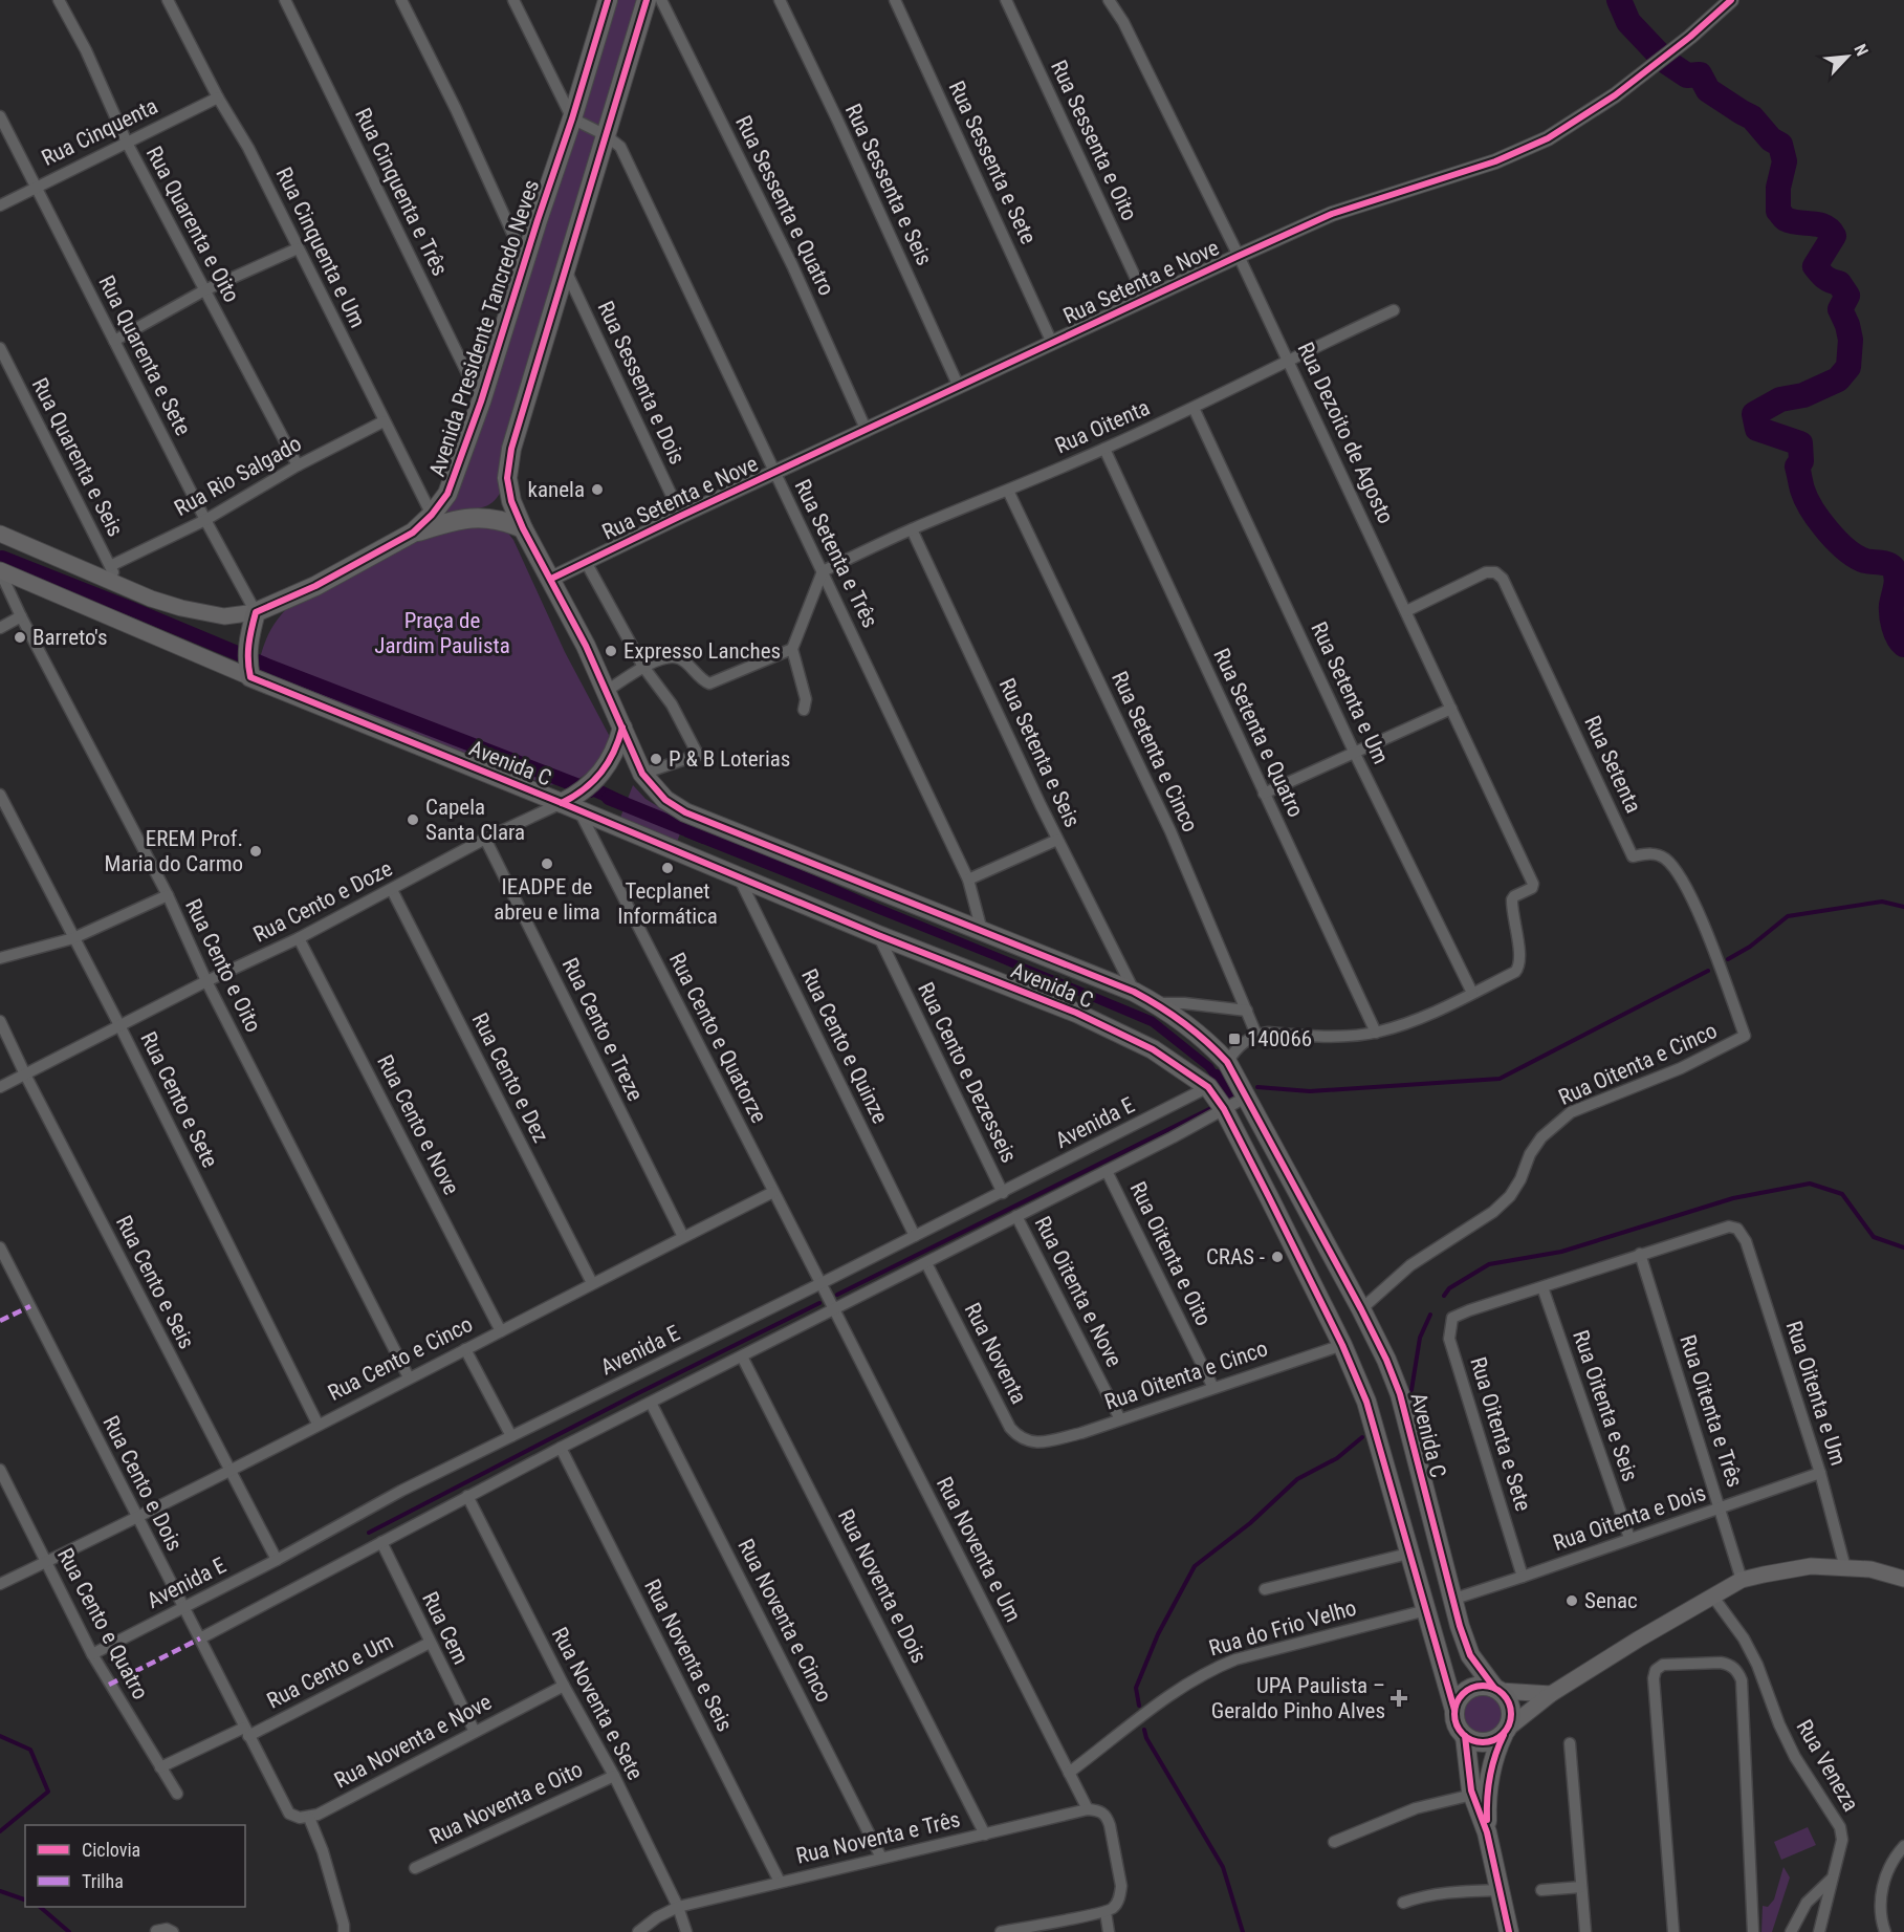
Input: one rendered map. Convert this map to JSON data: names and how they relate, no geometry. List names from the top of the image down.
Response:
{
  "streets": {
    "main road": ["Avenida Presidente Tancredo Neves", "Avenida C"],
    "street": [
      "Rua Cinquenta",
      "Rua Sessenta e Oito",
      "Rua Sessenta e Sete",
      "Rua Sessenta e Seis",
      "Rua Cinquenta e Três",
      "Rua Sessenta e Quatro",
      "Rua Quarenta e Oito",
      "Rua Cinquenta e Um",
      "Rua Setenta e Nove",
      "Rua Quarenta e Sete",
      "Rua Sessenta e Dois",
      "Rua Oitenta",
      "Rua Dezoito de Agosto",
      "Rua Quarenta e Seis",
      "Rua Rio Salgado",
      "Rua Setenta e Três",
      "Rua Setenta e Um",
      "Rua Setenta e Quatro",
      "Rua Setenta e Cinco",
      "Rua Setenta e Seis",
      "Rua Setenta",
      "Rua Cento e Doze",
      "Rua Cento e Oito",
      "Rua Cento e Treze",
      "Rua Cento e Quatorze",
      "Rua Cento e Quinze",
      "Rua Oitenta e Cinco",
      "Rua Cento e Dezesseis",
      "Rua Cento e Dez",
      "Rua Cento e Sete",
      "Avenida E",
      "Rua Cento e Nove",
      "Rua Oitenta e Oito",
      "Rua Cento e Seis",
      "Rua Oitenta e Nove",
      "Rua Noventa",
      "Rua Cento e Cinco",
      "Rua Oitenta e Um",
      "Rua Oitenta e Seis",
      "Rua Oitenta e Três",
      "Rua Oitenta e Sete",
      "Rua Cento e Dois",
      "Rua Oitenta e Dois",
      "Rua Noventa e Um",
      "Rua Noventa e Dois",
      "Rua Noventa e Cinco",
      "Rua Cento e Quatro",
      "Rua Cem",
      "Rua do Frio Velho",
      "Rua Noventa e Seis",
      "Rua Cento e Um",
      "Rua Noventa e Sete",
      "Rua Noventa e Nove",
      "Rua Veneza",
      "Rua Noventa e Oito",
      "Rua Noventa e Três"
    ]
  },
  "crossings": [
    ["Rua Cinquenta", "Rua Quarenta e Oito"],
    ["Rua Cinquenta", "Rua Cinquenta e Um"],
    ["Rua Cinquenta", "Rua Quarenta e Sete"],
    ["Rua Sessenta e Oito", "Rua Setenta e Nove"],
    ["Rua Sessenta e Sete", "Rua Setenta e Nove"],
    ["Rua Sessenta e Seis", "Rua Setenta e Nove"],
    ["Rua Cinquenta e Três", "Avenida Presidente Tancredo Neves"],
    ["Rua Sessenta e Quatro", "Rua Setenta e Nove"],
    ["Rua Quarenta e Oito", "Rua Rio Salgado"],
    ["Rua Cinquenta e Um", "Avenida Presidente Tancredo Neves"],
    ["Rua Cinquenta e Um", "Rua Rio Salgado"],
    ["Rua Setenta e Nove", "Rua Sessenta e Dois"],
    ["Rua Setenta e Nove", "Rua Dezoito de Agosto"],
    ["Rua Setenta e Nove", "Rua Setenta e Três"],
    ["Avenida Presidente Tancredo Neves", "Rua Quarenta e Sete"],
    ["Avenida Presidente Tancredo Neves", "Rua Setenta e Três"],
    ["Rua Quarenta e Sete", "Rua Rio Salgado"],
    ["Rua Oitenta", "Rua Dezoito de Agosto"],
    ["Rua Oitenta", "Rua Setenta e Três"],
    ["Rua Oitenta", "Rua Setenta e Um"],
    ["Rua Oitenta", "Rua Setenta e Quatro"],
    ["Rua Oitenta", "Rua Setenta e Cinco"],
    ["Rua Oitenta", "Rua Setenta e Seis"],
    ["Rua Dezoito de Agosto", "Rua Setenta e Um"],
    ["Rua Dezoito de Agosto", "Rua Setenta"],
    ["Rua Quarenta e Seis", "Rua Rio Salgado"],
    ["Rua Setenta e Três", "Avenida C"],
    ["Rua Setenta e Seis", "Avenida C"],
    ["Avenida C", "Rua Cento e Doze"],
    ["Avenida C", "Rua Cento e Oito"],
    ["Avenida C", "Rua Cento e Quatorze"],
    ["Avenida C", "Rua Cento e Quinze"],
    ["Avenida C", "Rua Oitenta e Cinco"],
    ["Avenida C", "Rua Cento e Dezesseis"],
    ["Avenida C", "Avenida E"],
    ["Avenida C", "Rua Oitenta e Dois"],
    ["Avenida C", "Rua do Frio Velho"],
    ["Rua Setenta", "Rua Oitenta e Cinco"],
    ["Rua Cento e Doze", "Rua Cento e Oito"],
    ["Rua Cento e Doze", "Rua Cento e Treze"],
    ["Rua Cento e Doze", "Rua Cento e Quatorze"],
    ["Rua Cento e Doze", "Rua Cento e Dez"],
    ["Rua Cento e Doze", "Rua Cento e Sete"],
    ["Rua Cento e Doze", "Rua Cento e Nove"],
    ["Rua Cento e Doze", "Rua Cento e Seis"],
    ["Rua Cento e Oito", "Rua Cento e Cinco"],
    ["Rua Cento e Treze", "Rua Cento e Cinco"],
    ["Rua Cento e Quatorze", "Avenida E"],
    ["Rua Cento e Quatorze", "Rua Cento e Cinco"],
    ["Rua Cento e Quatorze", "Rua Noventa e Um"],
    ["Rua Cento e Quinze", "Avenida E"],
    ["Rua Oitenta e Cinco", "Rua Oitenta e Oito"],
    ["Rua Oitenta e Cinco", "Rua Oitenta e Nove"],
    ["Rua Oitenta e Cinco", "Rua Noventa"],
    ["Rua Cento e Dezesseis", "Avenida E"],
    ["Rua Cento e Dez", "Rua Cento e Cinco"],
    ["Rua Cento e Sete", "Rua Cento e Cinco"],
    ["Avenida E", "Rua Cento e Seis"],
    ["Avenida E", "Rua Cento e Dois"],
    ["Avenida E", "Rua Noventa e Um"],
    ["Avenida E", "Rua Cento e Quatro"],
    ["Rua Cento e Nove", "Rua Cento e Cinco"],
    ["Rua Cento e Seis", "Rua Cento e Cinco"],
    ["Rua Cento e Cinco", "Rua Cento e Dois"],
    ["Rua Cento e Cinco", "Rua Cento e Quatro"],
    ["Rua Oitenta e Um", "Rua Oitenta e Três"],
    ["Rua Oitenta e Um", "Rua Oitenta e Dois"],
    ["Rua Oitenta e Seis", "Rua Oitenta e Sete"],
    ["Rua Oitenta e Seis", "Rua Oitenta e Dois"],
    ["Rua Oitenta e Três", "Rua Oitenta e Dois"],
    ["Rua Oitenta e Sete", "Rua Oitenta e Dois"],
    ["Rua Cento e Dois", "Rua Cento e Um"],
    ["Rua Cento e Dois", "Rua Noventa e Nove"],
    ["Rua Noventa e Um", "Rua do Frio Velho"],
    ["Rua Noventa e Um", "Rua Noventa e Três"],
    ["Rua Noventa e Dois", "Rua Noventa e Três"],
    ["Rua Noventa e Cinco", "Rua Noventa e Três"],
    ["Rua Cento e Quatro", "Rua Cento e Um"],
    ["Rua Cem", "Rua Cento e Um"],
    ["Rua Cem", "Rua Noventa e Nove"],
    ["Rua Noventa e Seis", "Rua Noventa e Três"],
    ["Rua Noventa e Sete", "Rua Noventa e Nove"],
    ["Rua Noventa e Sete", "Rua Noventa e Oito"],
    ["Rua Noventa e Sete", "Rua Noventa e Três"]
  ],
  "parks": ["Praça de Jardim Paulista"],
  "places": {
    "other": [
      "kanela",
      "Barreto's",
      "Expresso Lanches",
      "P & B Loterias",
      "Capela Santa Clara",
      "EREM Prof. Maria do Carmo",
      "IEADPE de abreu e lima",
      "Tecplanet Informática",
      "CRAS -",
      "Senac"
    ],
    "transit": ["140066"],
    "health": ["UPA Paulista – Geraldo Pinho Alves"]
  },
  "legend": ["Ciclovia", "Trilha"],
  "north": "top right"
}
